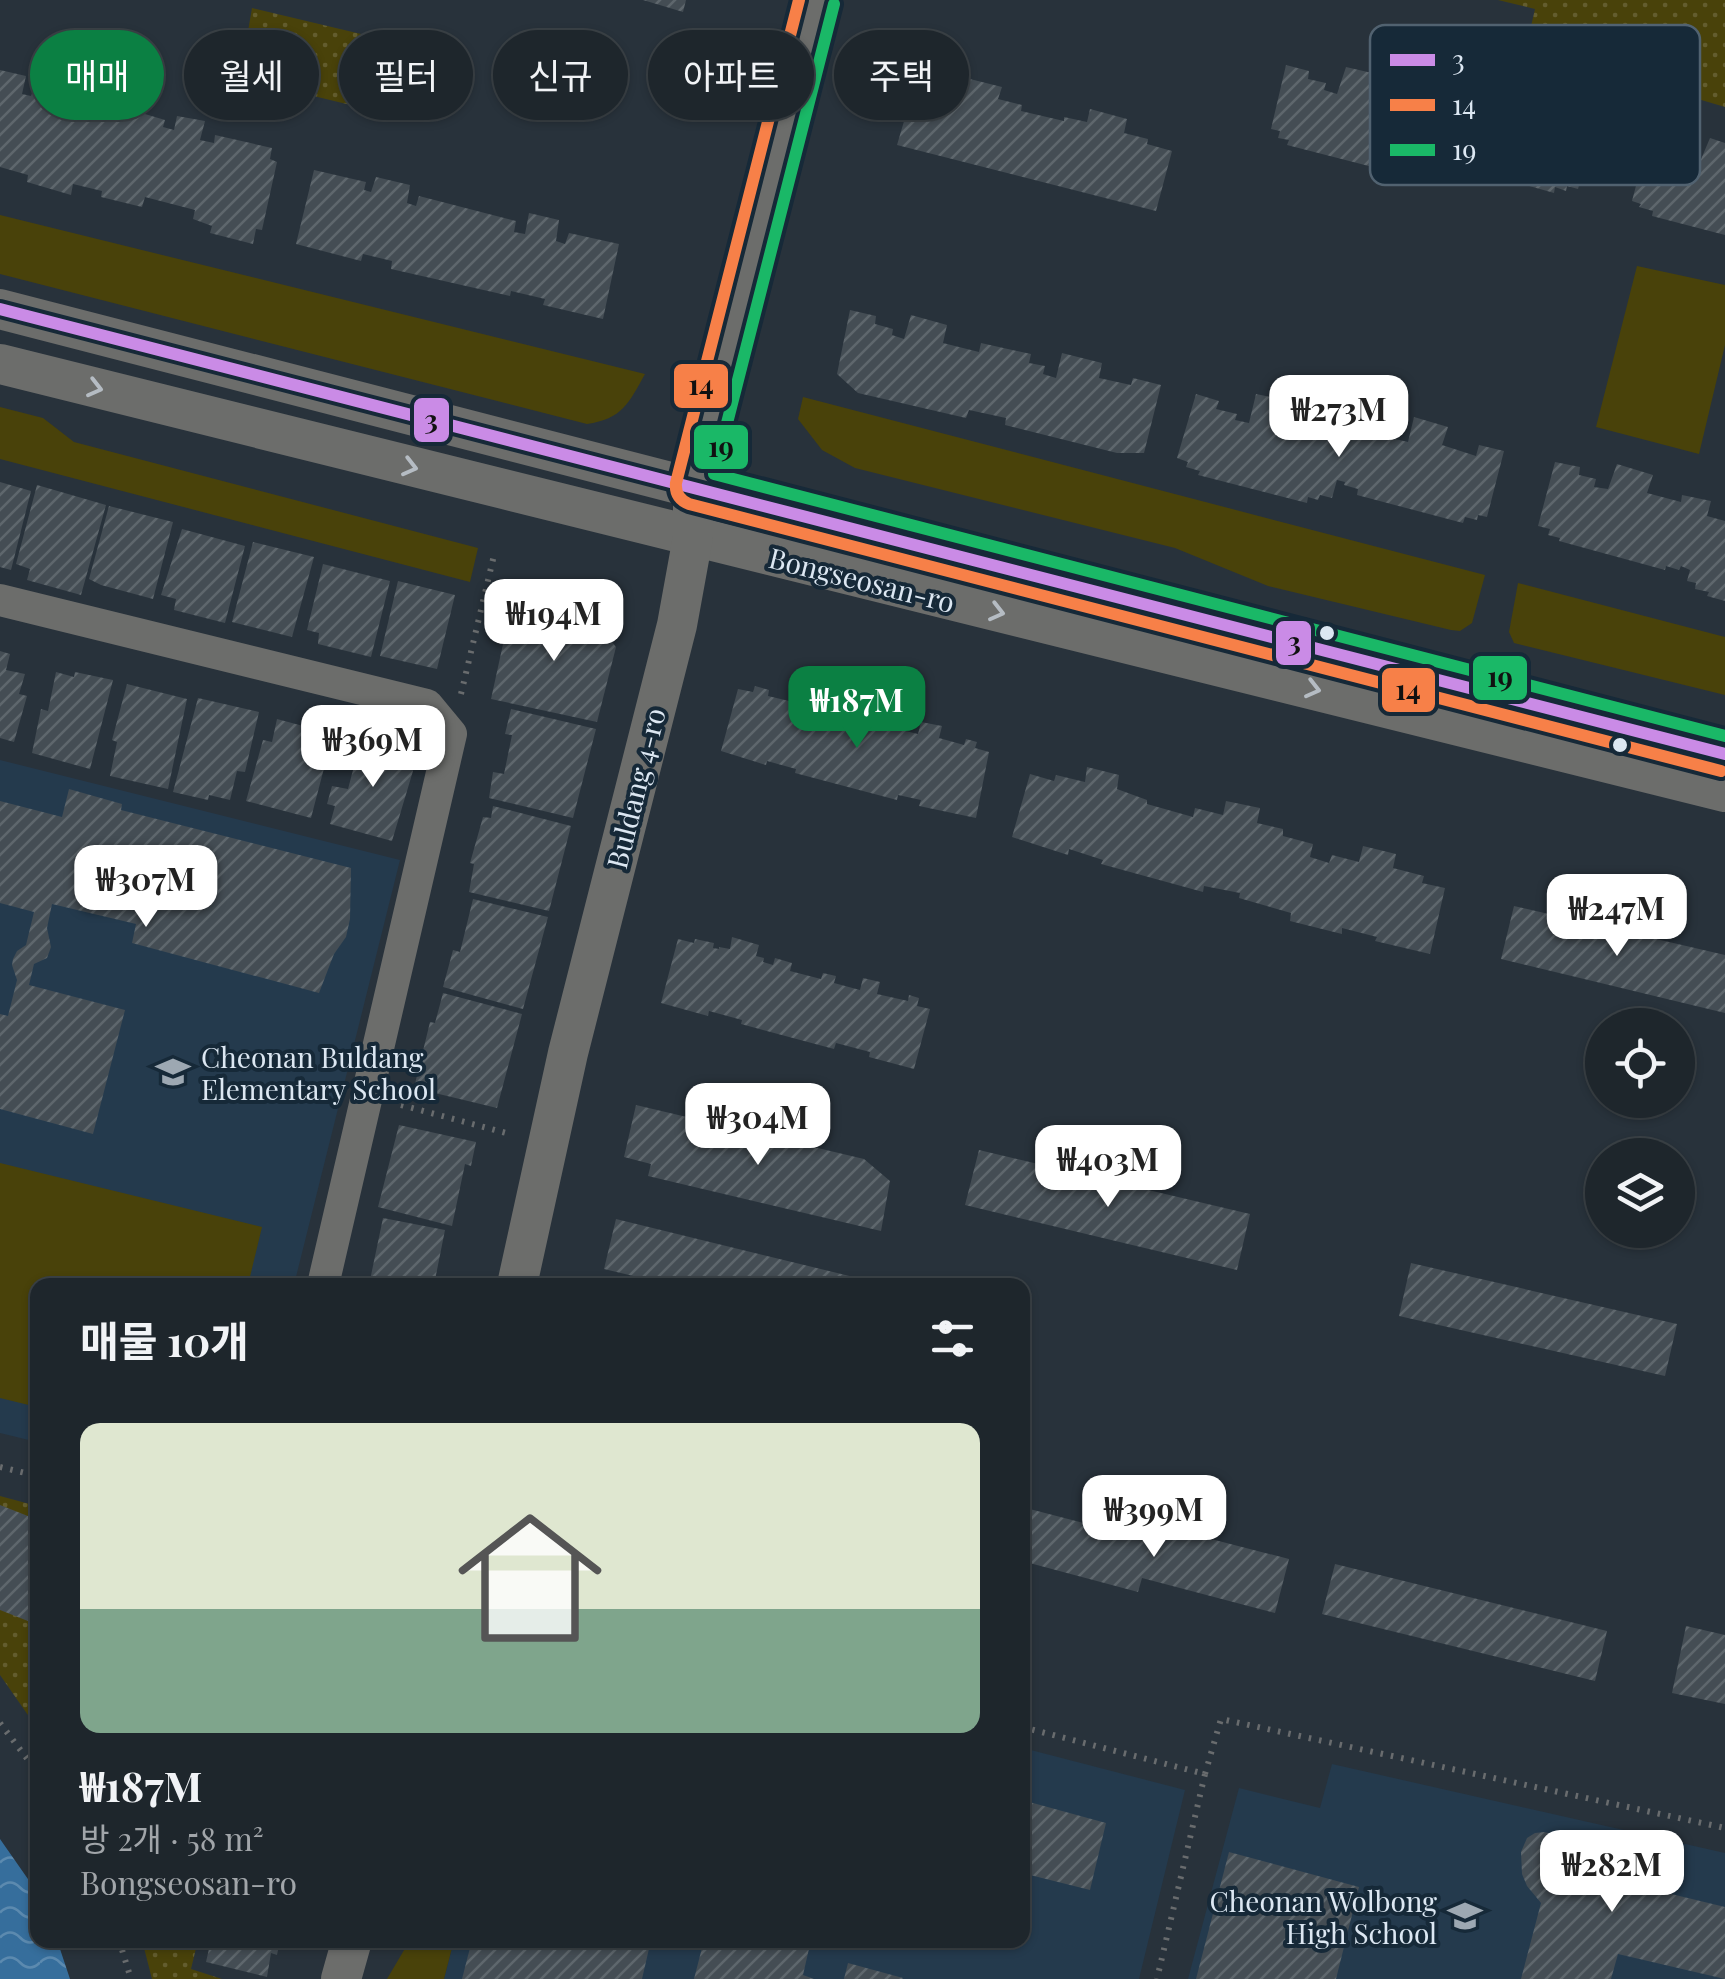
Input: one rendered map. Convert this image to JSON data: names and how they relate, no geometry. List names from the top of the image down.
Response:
{
  "streets": {
    "street": ["Bongseosan-ro", "Buldang 4-ro"]
  },
  "crossings": [
    ["Bongseosan-ro", "Buldang 4-ro"]
  ],
  "places": {
    "school or university": ["Cheonan Buldang Elementary School", "Cheonan Wolbong High School"]
  },
  "lines": ["transit line 14", "transit line 19", "transit line 3"],
  "legend": ["3", "14", "19"],
  "page": {
    "chip": [
      "매매",
      "월세",
      "필터",
      "신규",
      "아파트",
      "주택"
    ],
    "price": [
      "₩273M",
      "₩194M",
      "₩187M",
      "₩369M",
      "₩307M",
      "₩247M",
      "₩304M",
      "₩403M",
      "₩399M",
      "₩282M"
    ],
    "heading": "매물 10개",
    "list": [
      {
        "name": "₩187M",
        "note": "방 2개 · 58 m² · Bongseosan-ro"
      }
    ]
  }
}
